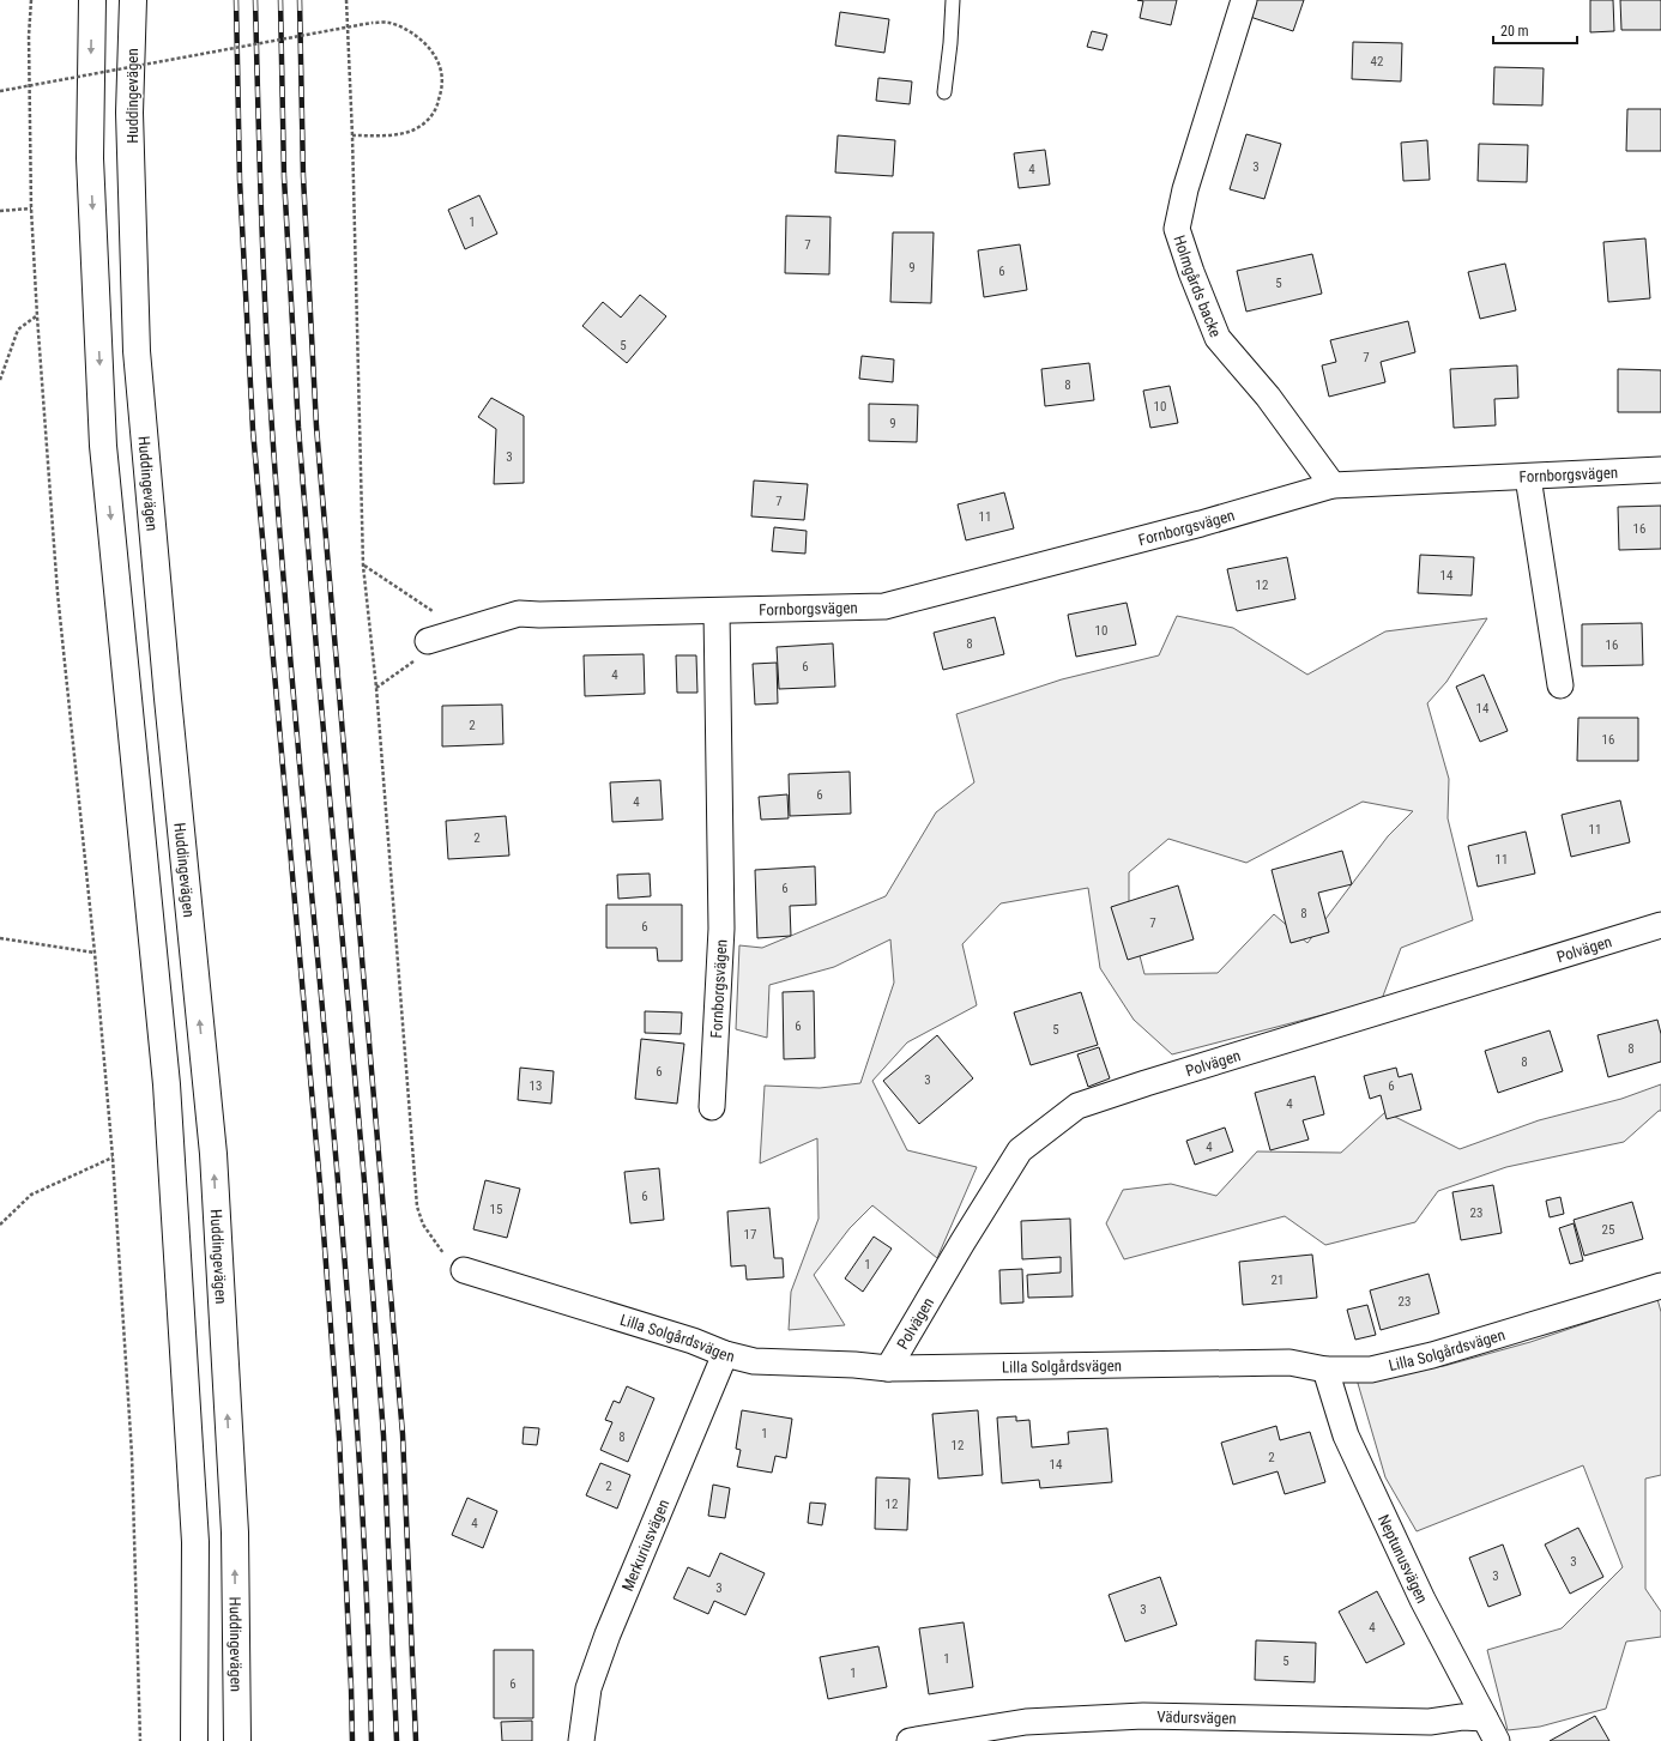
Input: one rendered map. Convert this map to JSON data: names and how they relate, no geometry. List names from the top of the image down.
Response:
{
  "streets": {
    "main road": ["Huddingevägen"],
    "street": [
      "Holmgårds backe",
      "Fornborgsvägen",
      "Polvägen",
      "Lilla Solgårdsvägen",
      "Merkuriusvägen",
      "Neptunusvägen",
      "Vädursvägen"
    ]
  },
  "crossings": [
    ["Holmgårds backe", "Fornborgsvägen"],
    ["Polvägen", "Lilla Solgårdsvägen"],
    ["Lilla Solgårdsvägen", "Merkuriusvägen"],
    ["Lilla Solgårdsvägen", "Neptunusvägen"],
    ["Neptunusvägen", "Vädursvägen"]
  ],
  "house_numbers": [
    "42",
    "3",
    "4",
    "1",
    "7",
    "9",
    "6",
    "5",
    "5",
    "7",
    "8",
    "10",
    "9",
    "3",
    "7",
    "11",
    "16",
    "14",
    "12",
    "10",
    "8",
    "16",
    "6",
    "4",
    "14",
    "2",
    "16",
    "6",
    "4",
    "11",
    "2",
    "11",
    "6",
    "8",
    "7",
    "6",
    "6",
    "5",
    "8",
    "8",
    "6",
    "3",
    "13",
    "6",
    "4",
    "4",
    "6",
    "15",
    "23",
    "25",
    "17",
    "1",
    "21",
    "23",
    "1",
    "8",
    "12",
    "2",
    "14",
    "2",
    "12",
    "4",
    "3",
    "3",
    "3",
    "3",
    "4",
    "1",
    "5",
    "1",
    "6"
  ],
  "scale_bar": "20 m"
}
